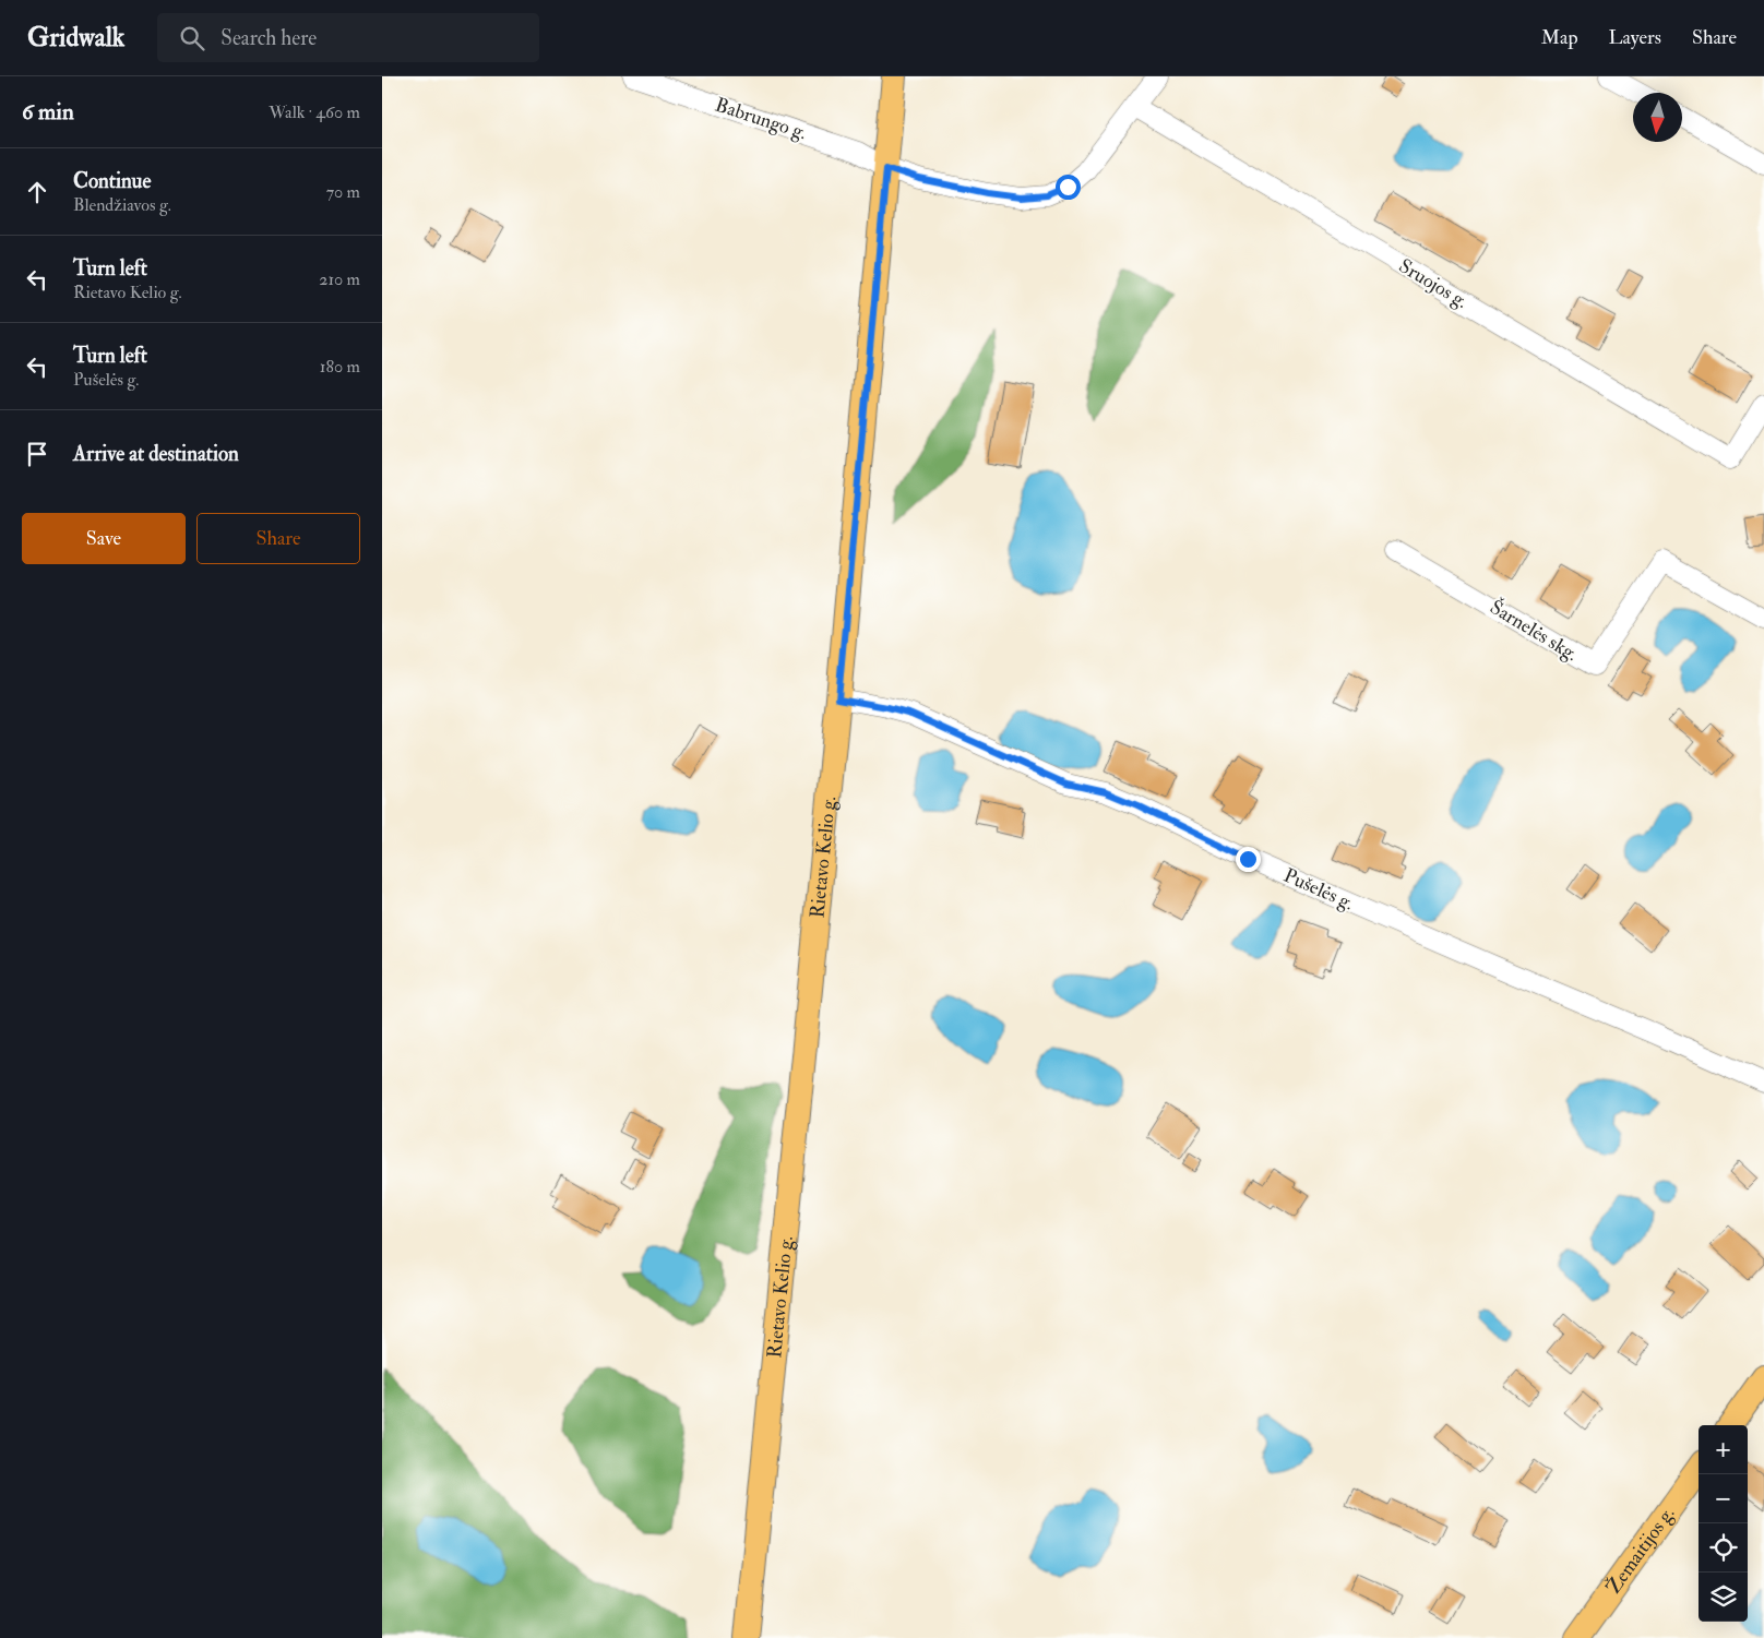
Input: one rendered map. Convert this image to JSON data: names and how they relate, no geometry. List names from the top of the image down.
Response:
{
  "streets": {
    "main road": ["Rietavo Kelio g.", "Žemaitijos g."],
    "street": [
      "Babrungo g.",
      "Sruojos g.",
      "Šarnelės skg.",
      "Pušelės g."
    ]
  },
  "crossings": [
    ["Babrungo g.", "Sruojos g."],
    ["Babrungo g.", "Rietavo Kelio g."],
    ["Rietavo Kelio g.", "Pušelės g."]
  ],
  "north": "bottom",
  "page": {
    "header": "Gridwalk",
    "search": "Search here",
    "nav": ["Map", "Layers", "Share"],
    "heading": ["6 min", "Walk · 460 m"],
    "list": [
      ["Continue", "Blendžiavos g.", "70 m"],
      ["Turn left", "Rietavo Kelio g.", "210 m"],
      ["Turn left", "Pušelės g.", "180 m"],
      "Arrive at destination"
    ],
    "buttons": ["Save", "Share"],
    "map_buttons": ["+", "−"]
  }
}
